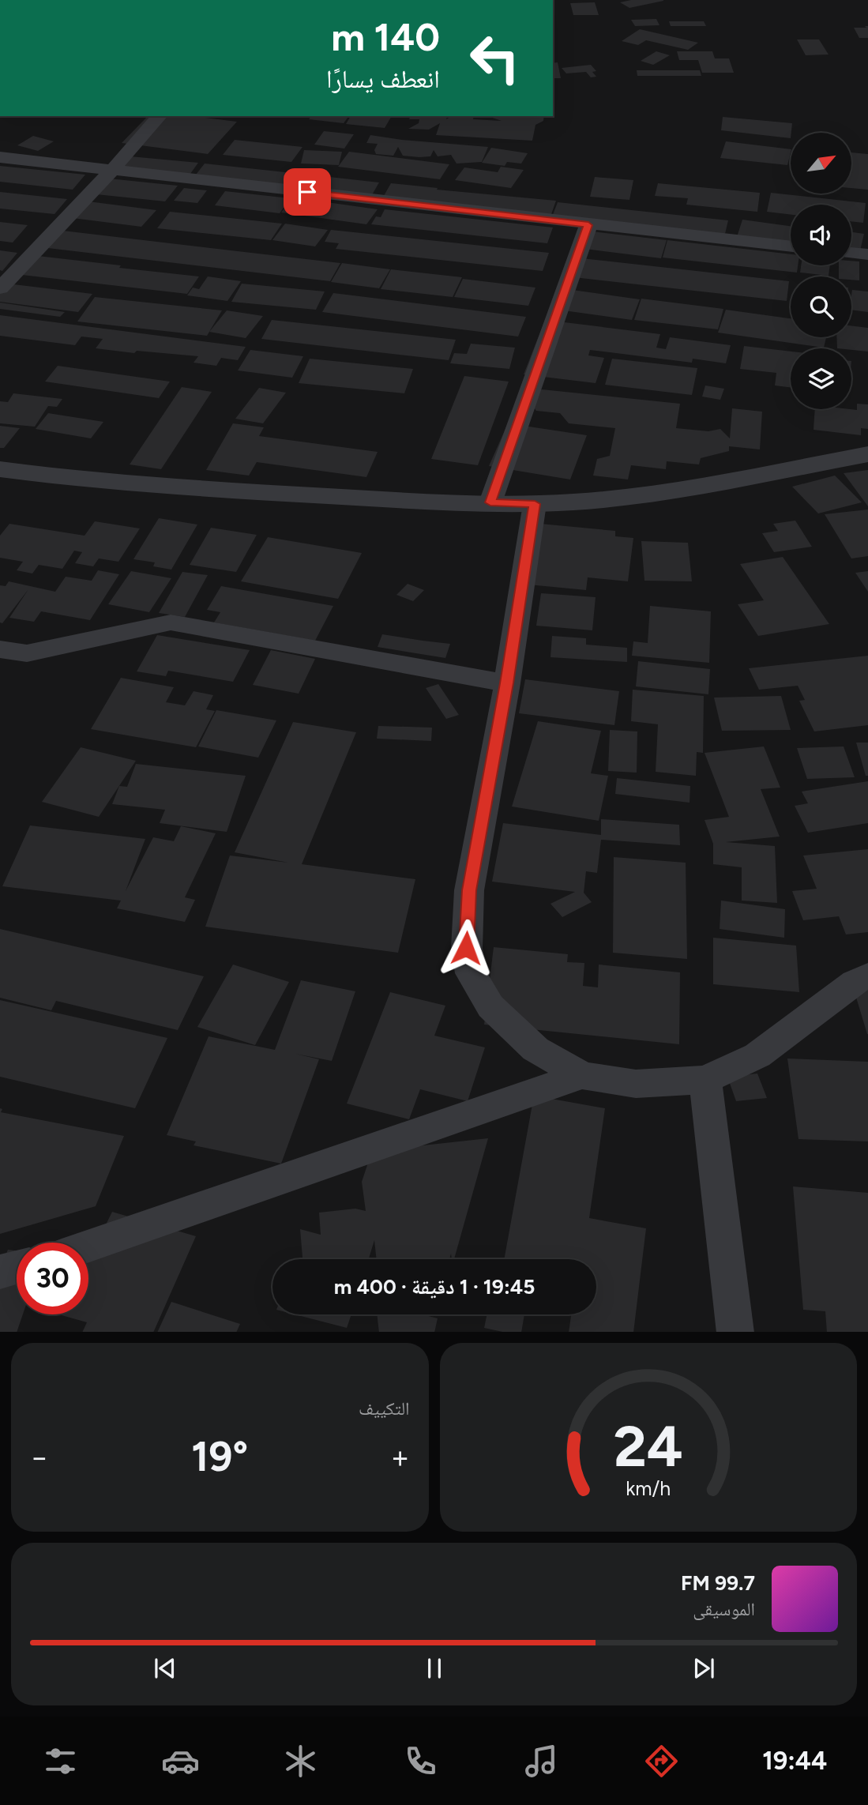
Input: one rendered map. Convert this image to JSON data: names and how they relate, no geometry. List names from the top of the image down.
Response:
{
  "north": "top right",
  "page": {
    "turn": ["140 m", "انعطف يسارًا"],
    "limit": "30",
    "trip": "19:45 · 1 دقيقة · 400 m",
    "tile": "التكييف",
    "heat": ["−", "19°", "+"],
    "song": ["99.7 FM", "الموسيقى"],
    "tabs": "19:44",
    "gauge": ["24", "km/h"]
  }
}
